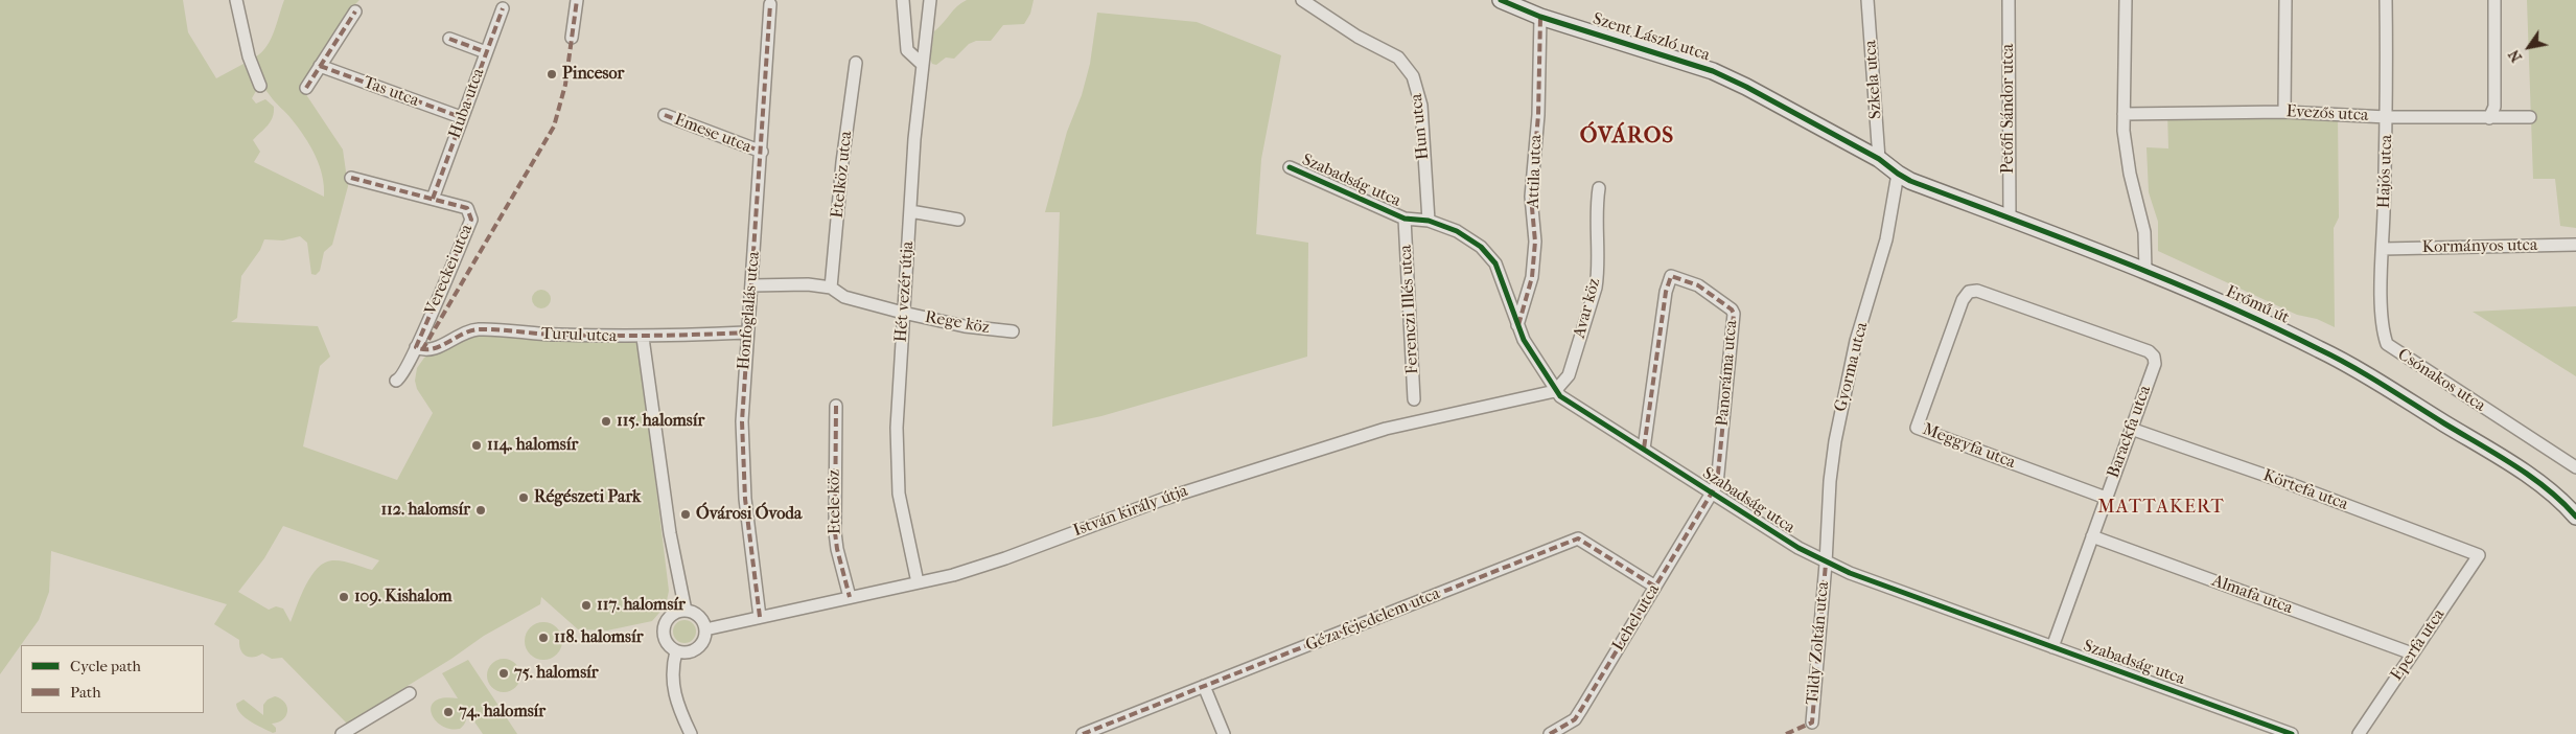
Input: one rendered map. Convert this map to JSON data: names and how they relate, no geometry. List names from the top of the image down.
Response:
{
  "streets": {
    "street": [
      "Szent László utca",
      "Szkela utca",
      "Tas utca",
      "Huba utca",
      "Petőfi Sándor utca",
      "Evezős utca",
      "Hun utca",
      "Emese utca",
      "Attila utca",
      "Hajós utca",
      "Etelköz utca",
      "Szabadság utca",
      "Kormányos utca",
      "Vereckei utca",
      "Hét vezér útja",
      "Erőmű út",
      "Avar köz",
      "Ferenczi Illés utca",
      "Honfoglalás utca",
      "Rege köz",
      "Turul utca",
      "Gyorma utca",
      "Panoráma utca",
      "Csónakos utca",
      "Barackfa utca",
      "Meggyfa utca",
      "Körtefa utca",
      "Etele köz",
      "István király útja",
      "Almafa utca",
      "Lehel utca",
      "Géza fejedelem utca",
      "Tildy Zoltán utca",
      "Eperfa utca"
    ]
  },
  "crossings": [
    ["Szent László utca", "Szkela utca"],
    ["Szent László utca", "Attila utca"],
    ["Szent László utca", "Erőmű út"],
    ["Szent László utca", "Gyorma utca"],
    ["Tas utca", "Huba utca"],
    ["Huba utca", "Vereckei utca"],
    ["Petőfi Sándor utca", "Erőmű út"],
    ["Evezős utca", "Hajós utca"],
    ["Hun utca", "Szabadság utca"],
    ["Emese utca", "Honfoglalás utca"],
    ["Attila utca", "Szabadság utca"],
    ["Hajós utca", "Kormányos utca"],
    ["Hajós utca", "Csónakos utca"],
    ["Etelköz utca", "Rege köz"],
    ["Szabadság utca", "Avar köz"],
    ["Szabadság utca", "Ferenczi Illés utca"],
    ["Szabadság utca", "Gyorma utca"],
    ["Szabadság utca", "Panoráma utca"],
    ["Szabadság utca", "Barackfa utca"],
    ["Szabadság utca", "István király útja"],
    ["Szabadság utca", "Lehel utca"],
    ["Szabadság utca", "Tildy Zoltán utca"],
    ["Kormányos utca", "Csónakos utca"],
    ["Vereckei utca", "Turul utca"],
    ["Hét vezér útja", "Rege köz"],
    ["Hét vezér útja", "István király útja"],
    ["Erőmű út", "Gyorma utca"],
    ["Avar köz", "István király útja"],
    ["Honfoglalás utca", "Turul utca"],
    ["Honfoglalás utca", "István király útja"],
    ["Gyorma utca", "Tildy Zoltán utca"],
    ["Panoráma utca", "Lehel utca"],
    ["Barackfa utca", "Meggyfa utca"],
    ["Barackfa utca", "Körtefa utca"],
    ["Barackfa utca", "Almafa utca"],
    ["Körtefa utca", "Eperfa utca"],
    ["Etele köz", "István király útja"],
    ["Almafa utca", "Eperfa utca"],
    ["Lehel utca", "Géza fejedelem utca"]
  ],
  "districts": ["ÓVÁROS", "MATTAKERT"],
  "places": [
    "Pincesor",
    "115. halomsír",
    "114. halomsír",
    "Régészeti Park",
    "112. halomsír",
    "Óvárosi Óvoda",
    "109. Kishalom",
    "117. halomsír",
    "118. halomsír",
    "75. halomsír",
    "74. halomsír"
  ],
  "legend": ["Cycle path", "Path"],
  "north": "bottom left"
}
